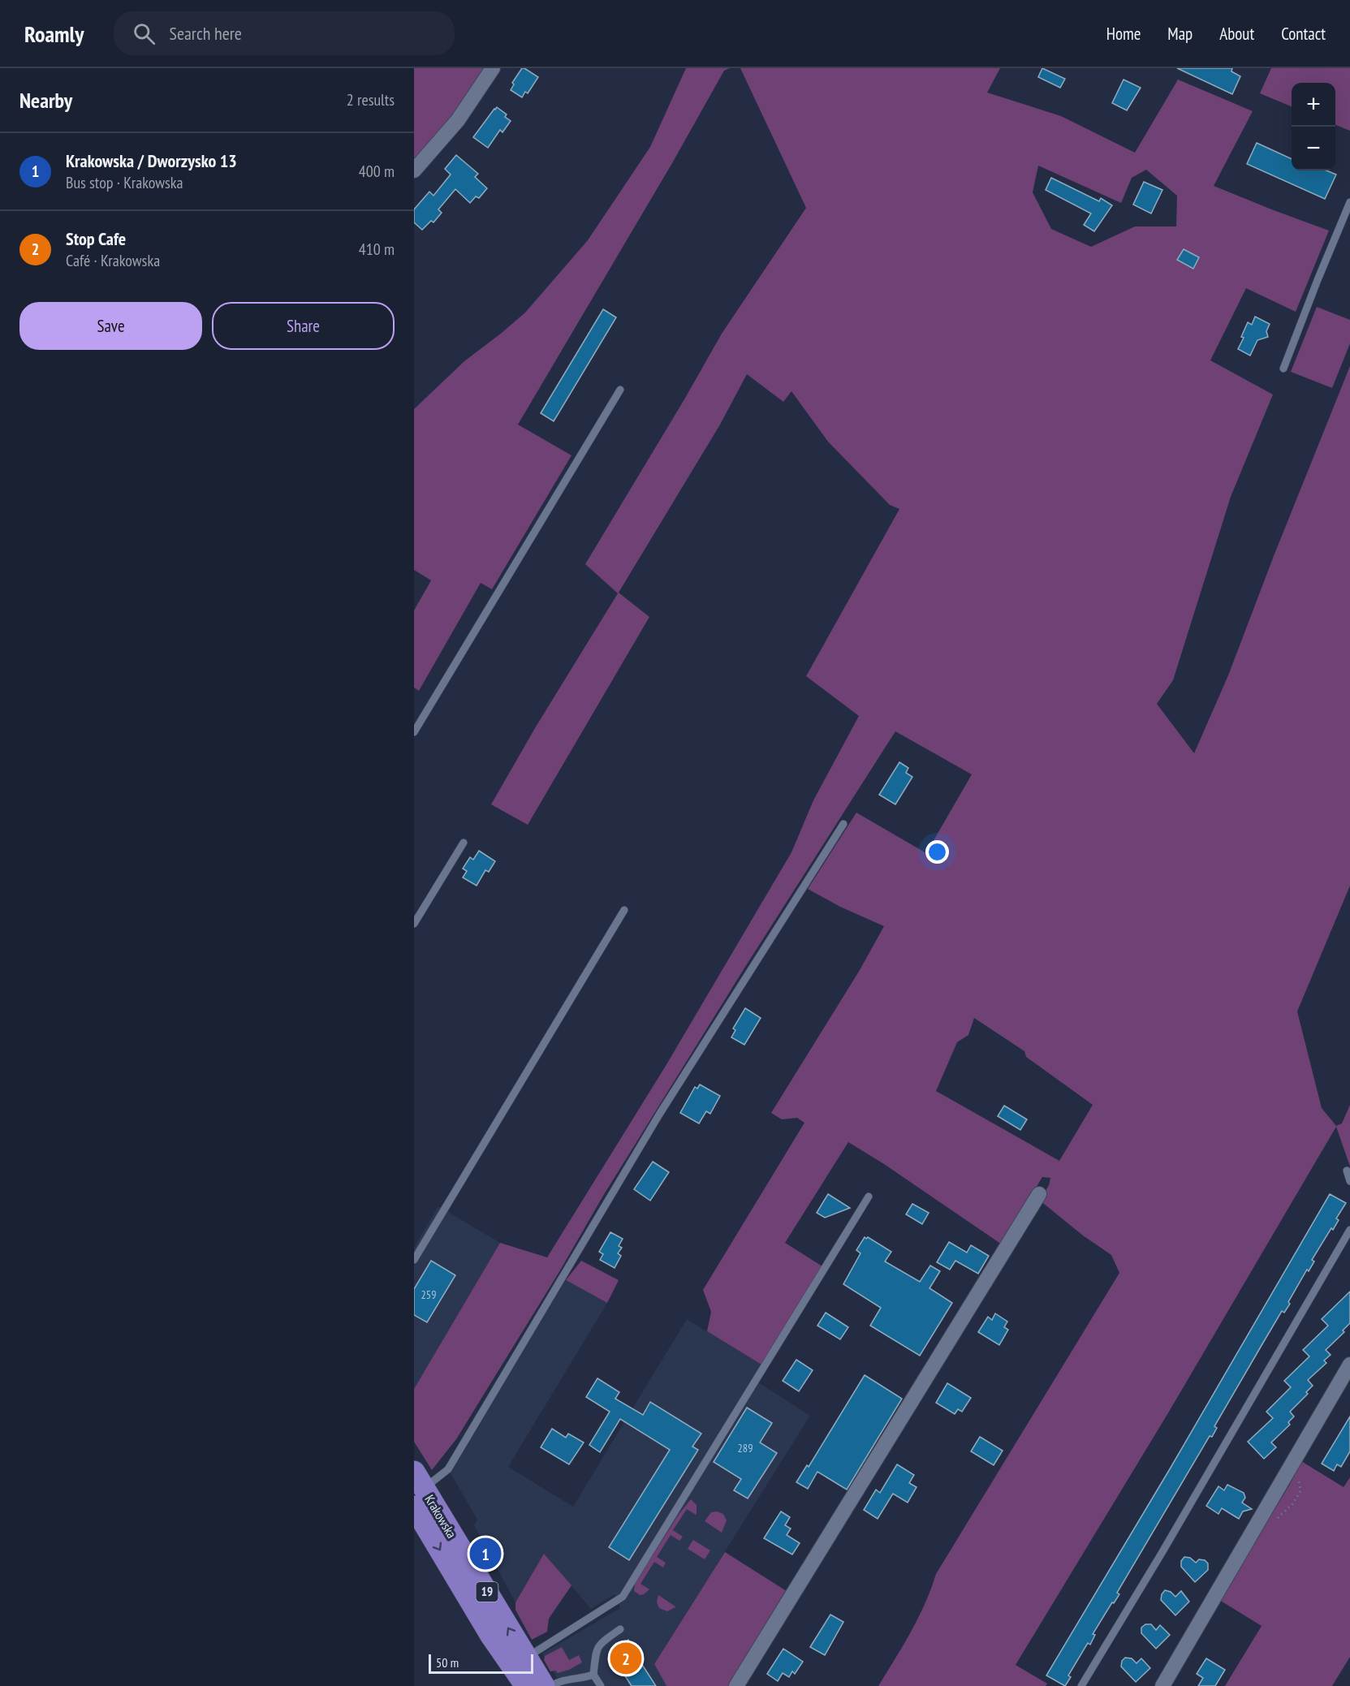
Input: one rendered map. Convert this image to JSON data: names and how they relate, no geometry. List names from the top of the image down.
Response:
{
  "streets": {
    "main road": ["Krakowska", "19"]
  },
  "house_numbers": ["259", "289"],
  "scale_bar": "50 m",
  "page": {
    "header": "Roamly",
    "search": "Search here",
    "nav": [
      "Home",
      "Map",
      "About",
      "Contact"
    ],
    "heading": ["Nearby", "2 results"],
    "map_buttons": ["+", "−"],
    "list": [
      {
        "mark": "1",
        "name": "Krakowska / Dworzysko 13",
        "note": "Bus stop · Krakowska",
        "value": "400 m"
      },
      {
        "mark": "2",
        "name": "Stop Cafe",
        "note": "Café · Krakowska",
        "value": "410 m"
      }
    ],
    "buttons": ["Save", "Share"],
    "pins": ["1", "2"],
    "scale": "50 m"
  }
}
